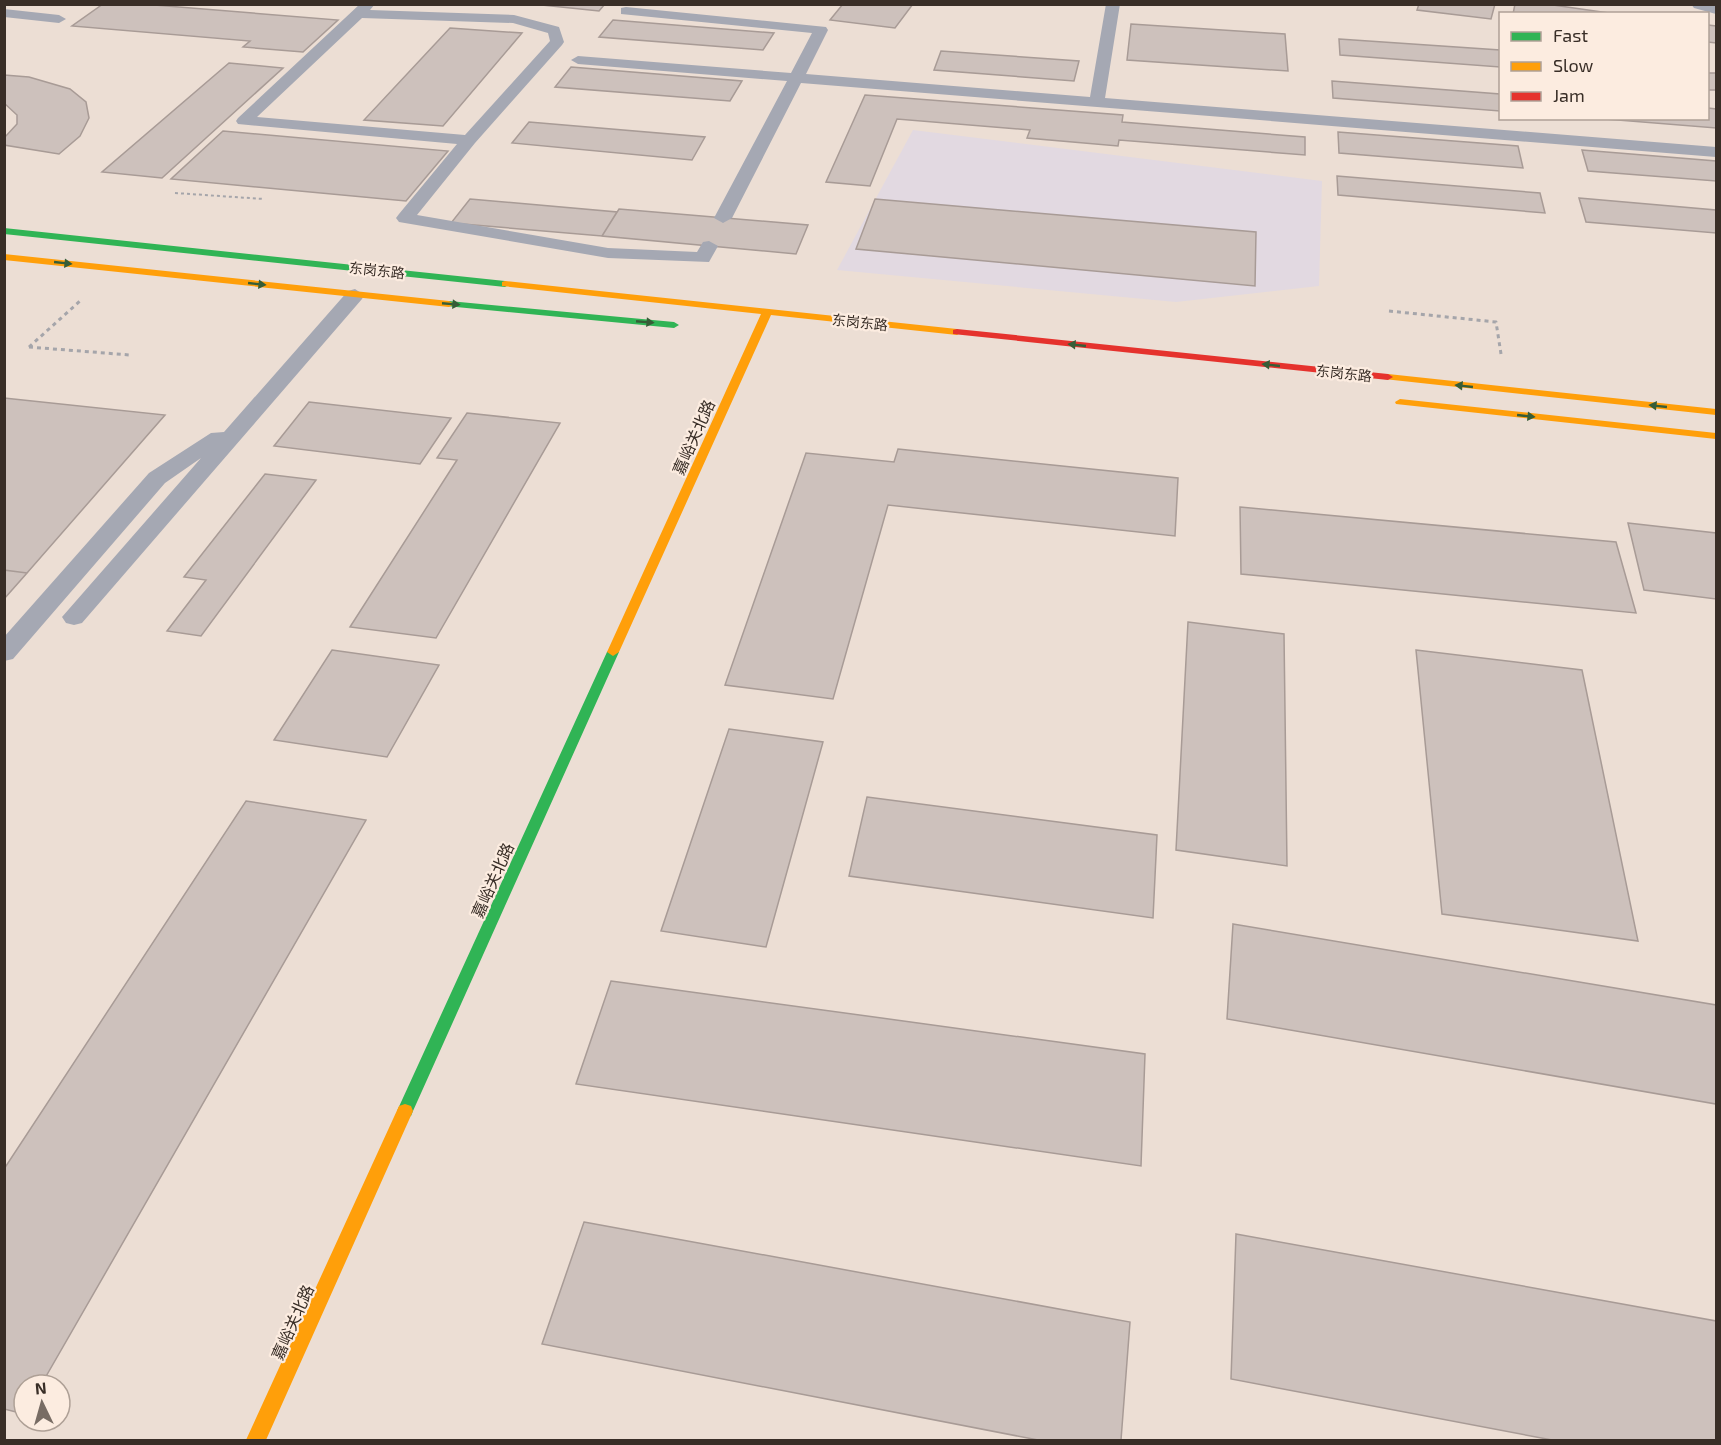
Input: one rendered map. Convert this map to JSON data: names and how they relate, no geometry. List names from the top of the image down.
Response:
{
  "streets": {
    "main road": ["东岗东路", "嘉峪关北路"]
  },
  "crossings": [
    ["东岗东路", "嘉峪关北路"]
  ],
  "legend": ["Fast", "Slow", "Jam"],
  "north": "top"
}
